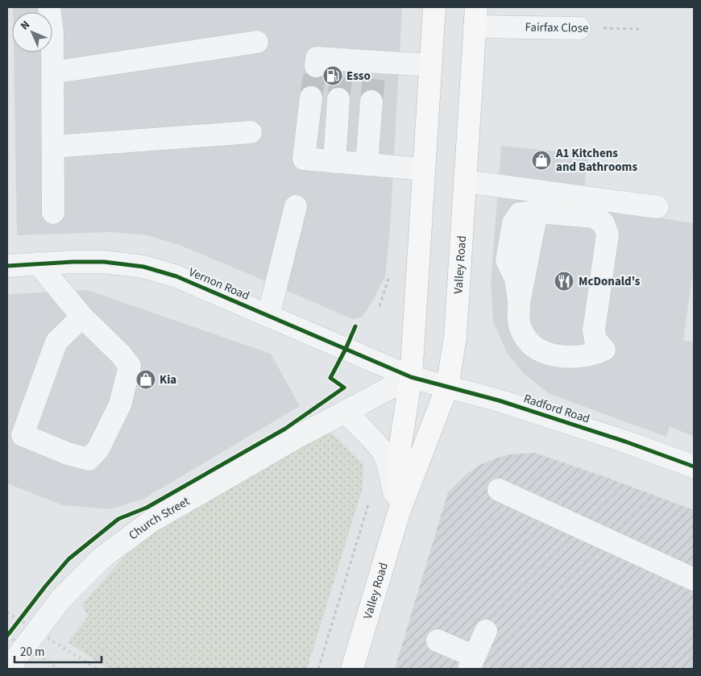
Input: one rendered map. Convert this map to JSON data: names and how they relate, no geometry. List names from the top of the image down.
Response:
{
  "streets": {
    "highway": ["Valley Road"],
    "street": [
      "Fairfax Close",
      "Vernon Road",
      "Radford Road",
      "Church Street"
    ]
  },
  "crossings": [
    ["Fairfax Close", "Valley Road"],
    ["Valley Road", "Vernon Road"],
    ["Valley Road", "Radford Road"],
    ["Valley Road", "Church Street"],
    ["Vernon Road", "Radford Road"],
    ["Vernon Road", "Church Street"],
    ["Radford Road", "Church Street"]
  ],
  "places": {
    "fuel station": ["Esso"],
    "shop": ["A1 Kitchens and Bathrooms", "Kia"],
    "restaurant": ["McDonald's"]
  },
  "scale_bar": "20 m",
  "north": "top left"
}
